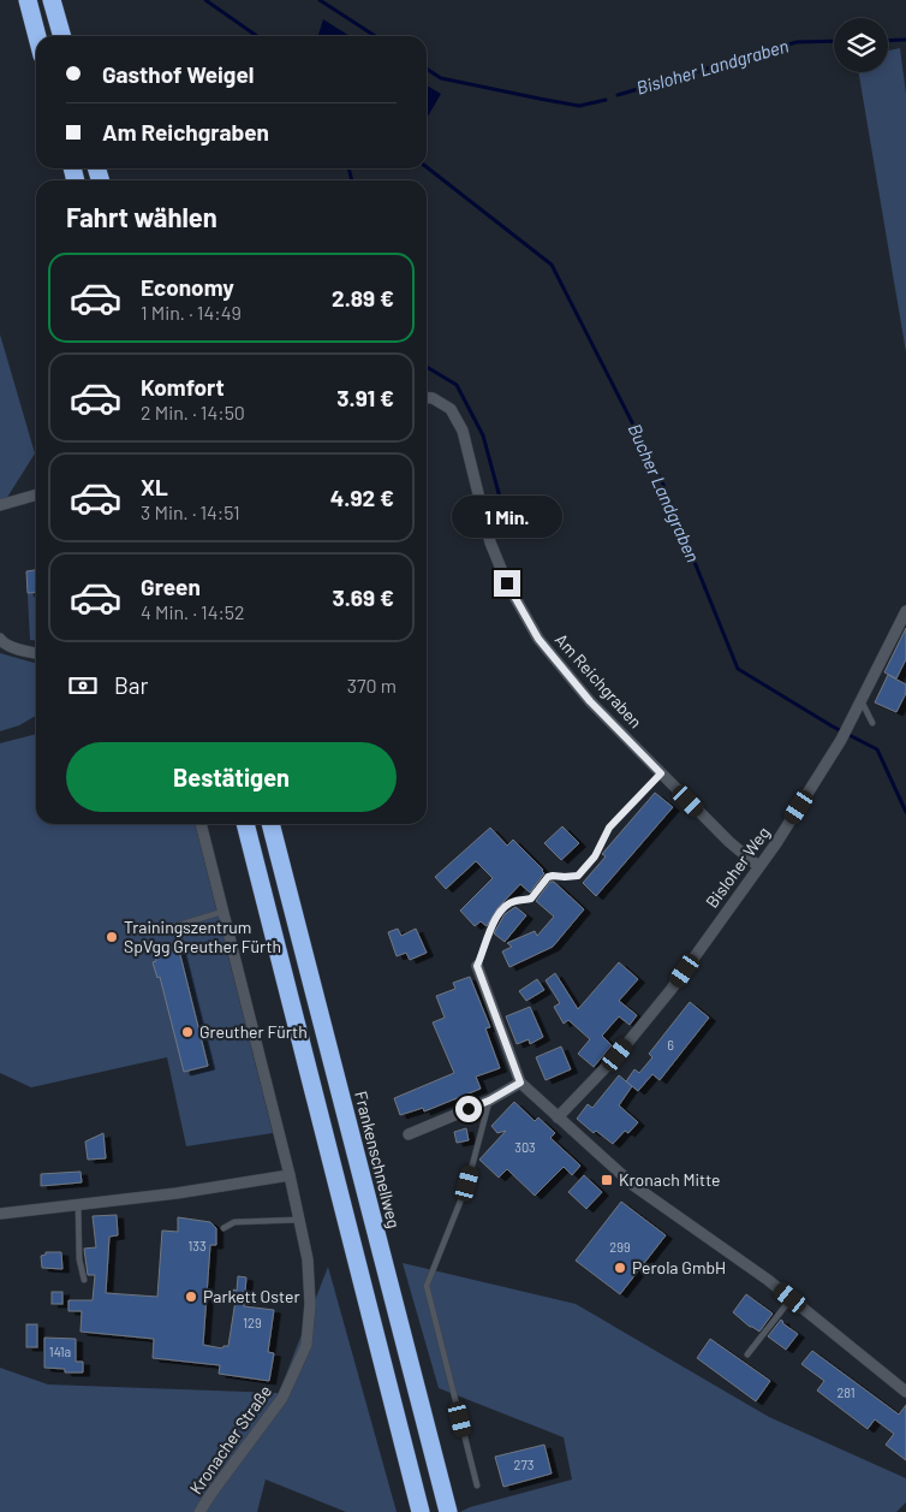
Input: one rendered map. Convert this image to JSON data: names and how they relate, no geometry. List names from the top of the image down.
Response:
{
  "streets": {
    "highway": ["Frankenschnellweg"],
    "street": ["Am Reichgraben", "Bisloher Weg", "Kronacher Straße"]
  },
  "crossings": [
    ["Am Reichgraben", "Bisloher Weg"]
  ],
  "water": ["Bisloher Landgraben", "Bucher Landgraben"],
  "places": {
    "other": [
      "Trainingszentrum SpVgg Greuther Fürth",
      "Greuther Fürth",
      "Perola GmbH",
      "Parkett Oster"
    ],
    "transit": ["Kronach Mitte"]
  },
  "house_numbers": [
    "6",
    "303",
    "133",
    "299",
    "129",
    "141a",
    "281",
    "273"
  ],
  "page": {
    "banner": ["Gasthof Weigel", "Am Reichgraben"],
    "heading": "Fahrt wählen",
    "list": [
      {
        "name": "Economy",
        "note": "1 Min. · 14:49",
        "value": "2.89 €"
      },
      {
        "name": "Komfort",
        "note": "2 Min. · 14:50",
        "value": "3.91 €"
      },
      {
        "name": "XL",
        "note": "3 Min. · 14:51",
        "value": "4.92 €"
      },
      {
        "name": "Green",
        "note": "4 Min. · 14:52",
        "value": "3.69 €"
      }
    ],
    "bubble": "1 Min.",
    "pay": ["Bar", "370 m"],
    "buttons": "Bestätigen"
  }
}
